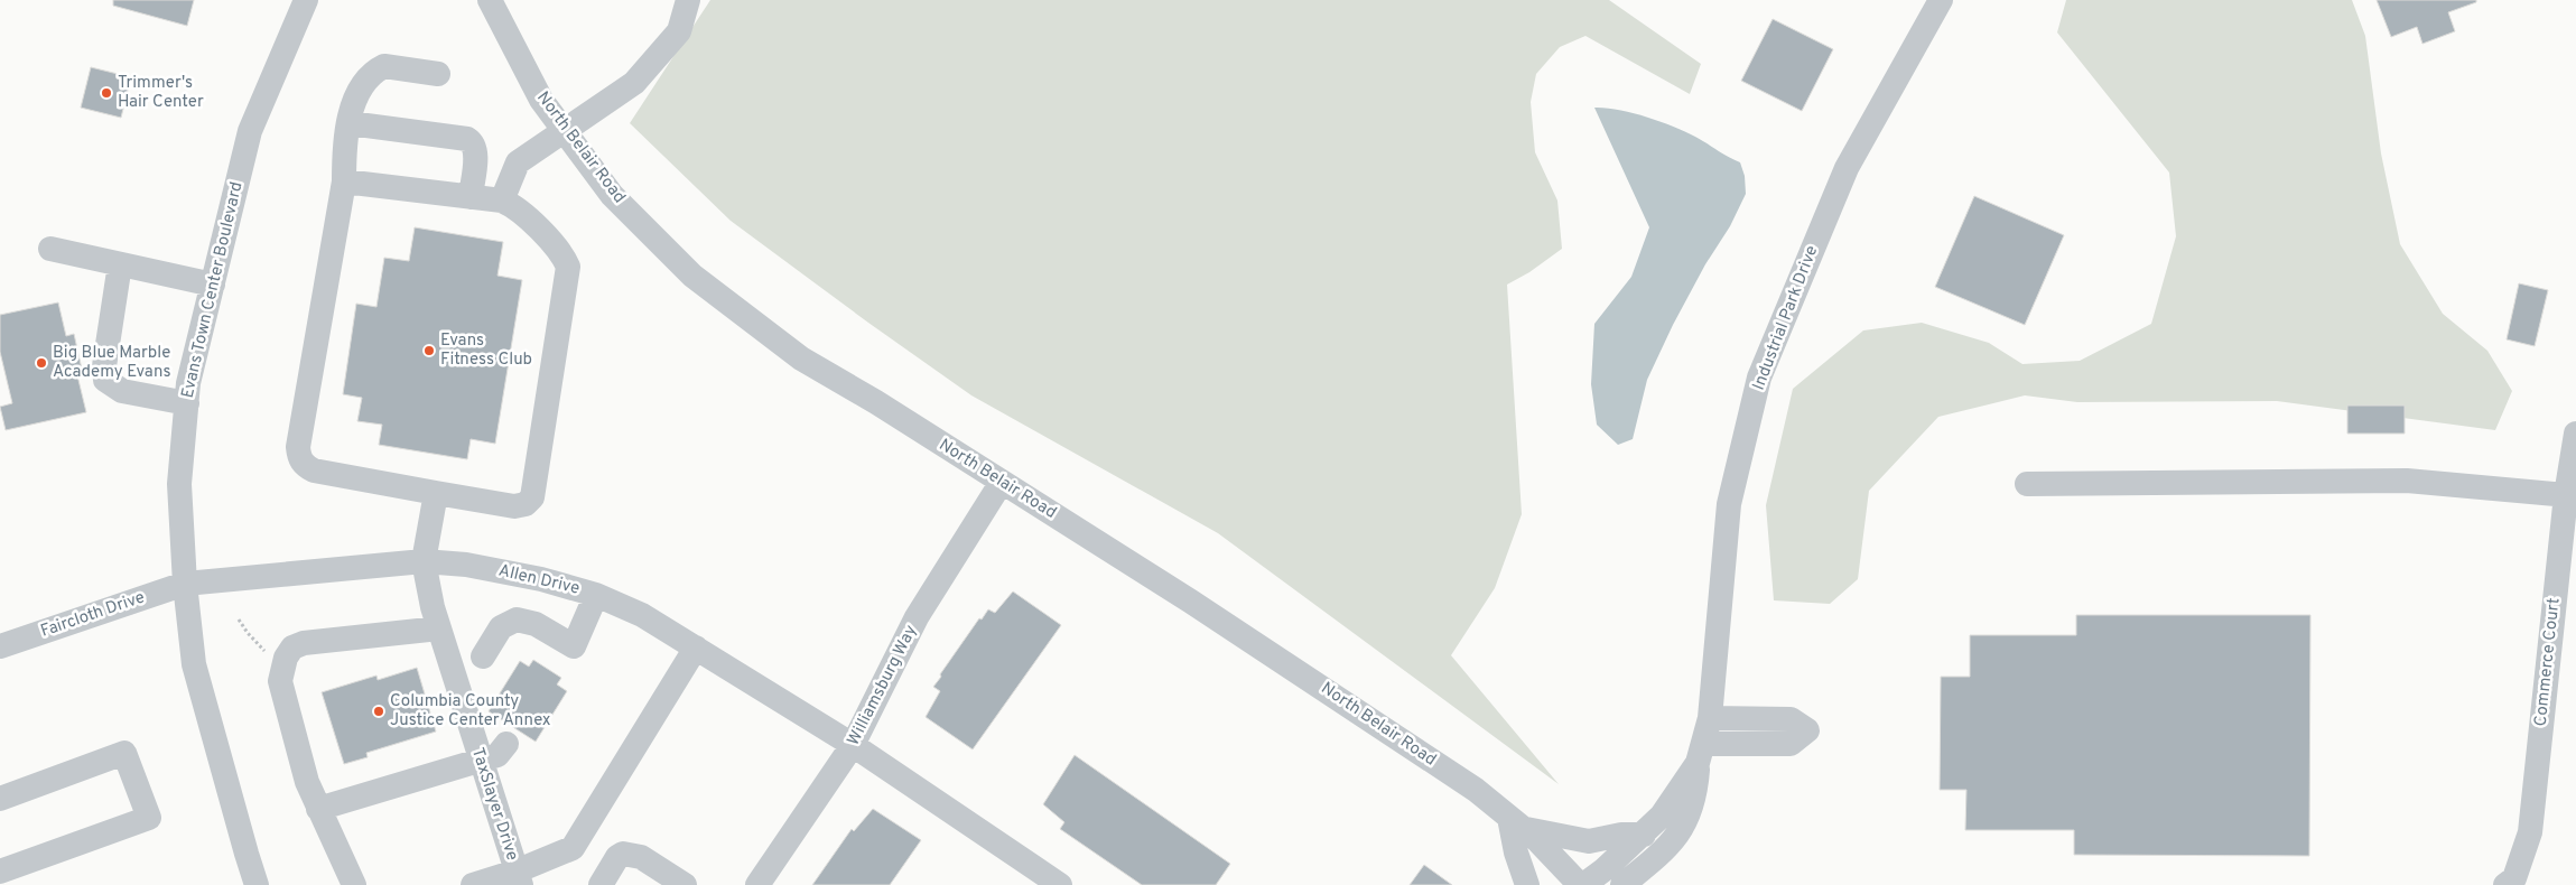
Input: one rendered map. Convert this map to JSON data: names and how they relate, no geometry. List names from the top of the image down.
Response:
{
  "streets": {
    "street": [
      "North Belair Road",
      "Evans Town Center Boulevard",
      "Industrial Park Drive",
      "Allen Drive",
      "Faircloth Drive",
      "Commerce Court",
      "Williamsburg Way",
      "TaxSlayer Drive"
    ]
  },
  "crossings": [
    ["North Belair Road", "Industrial Park Drive"],
    ["North Belair Road", "Williamsburg Way"],
    ["Evans Town Center Boulevard", "Allen Drive"],
    ["Evans Town Center Boulevard", "Faircloth Drive"],
    ["Allen Drive", "Faircloth Drive"],
    ["Allen Drive", "Williamsburg Way"],
    ["Allen Drive", "TaxSlayer Drive"]
  ],
  "places": [
    "Trimmer's Hair Center",
    "Evans Fitness Club",
    "Big Blue Marble Academy Evans",
    "Columbia County Justice Center Annex"
  ]
}
